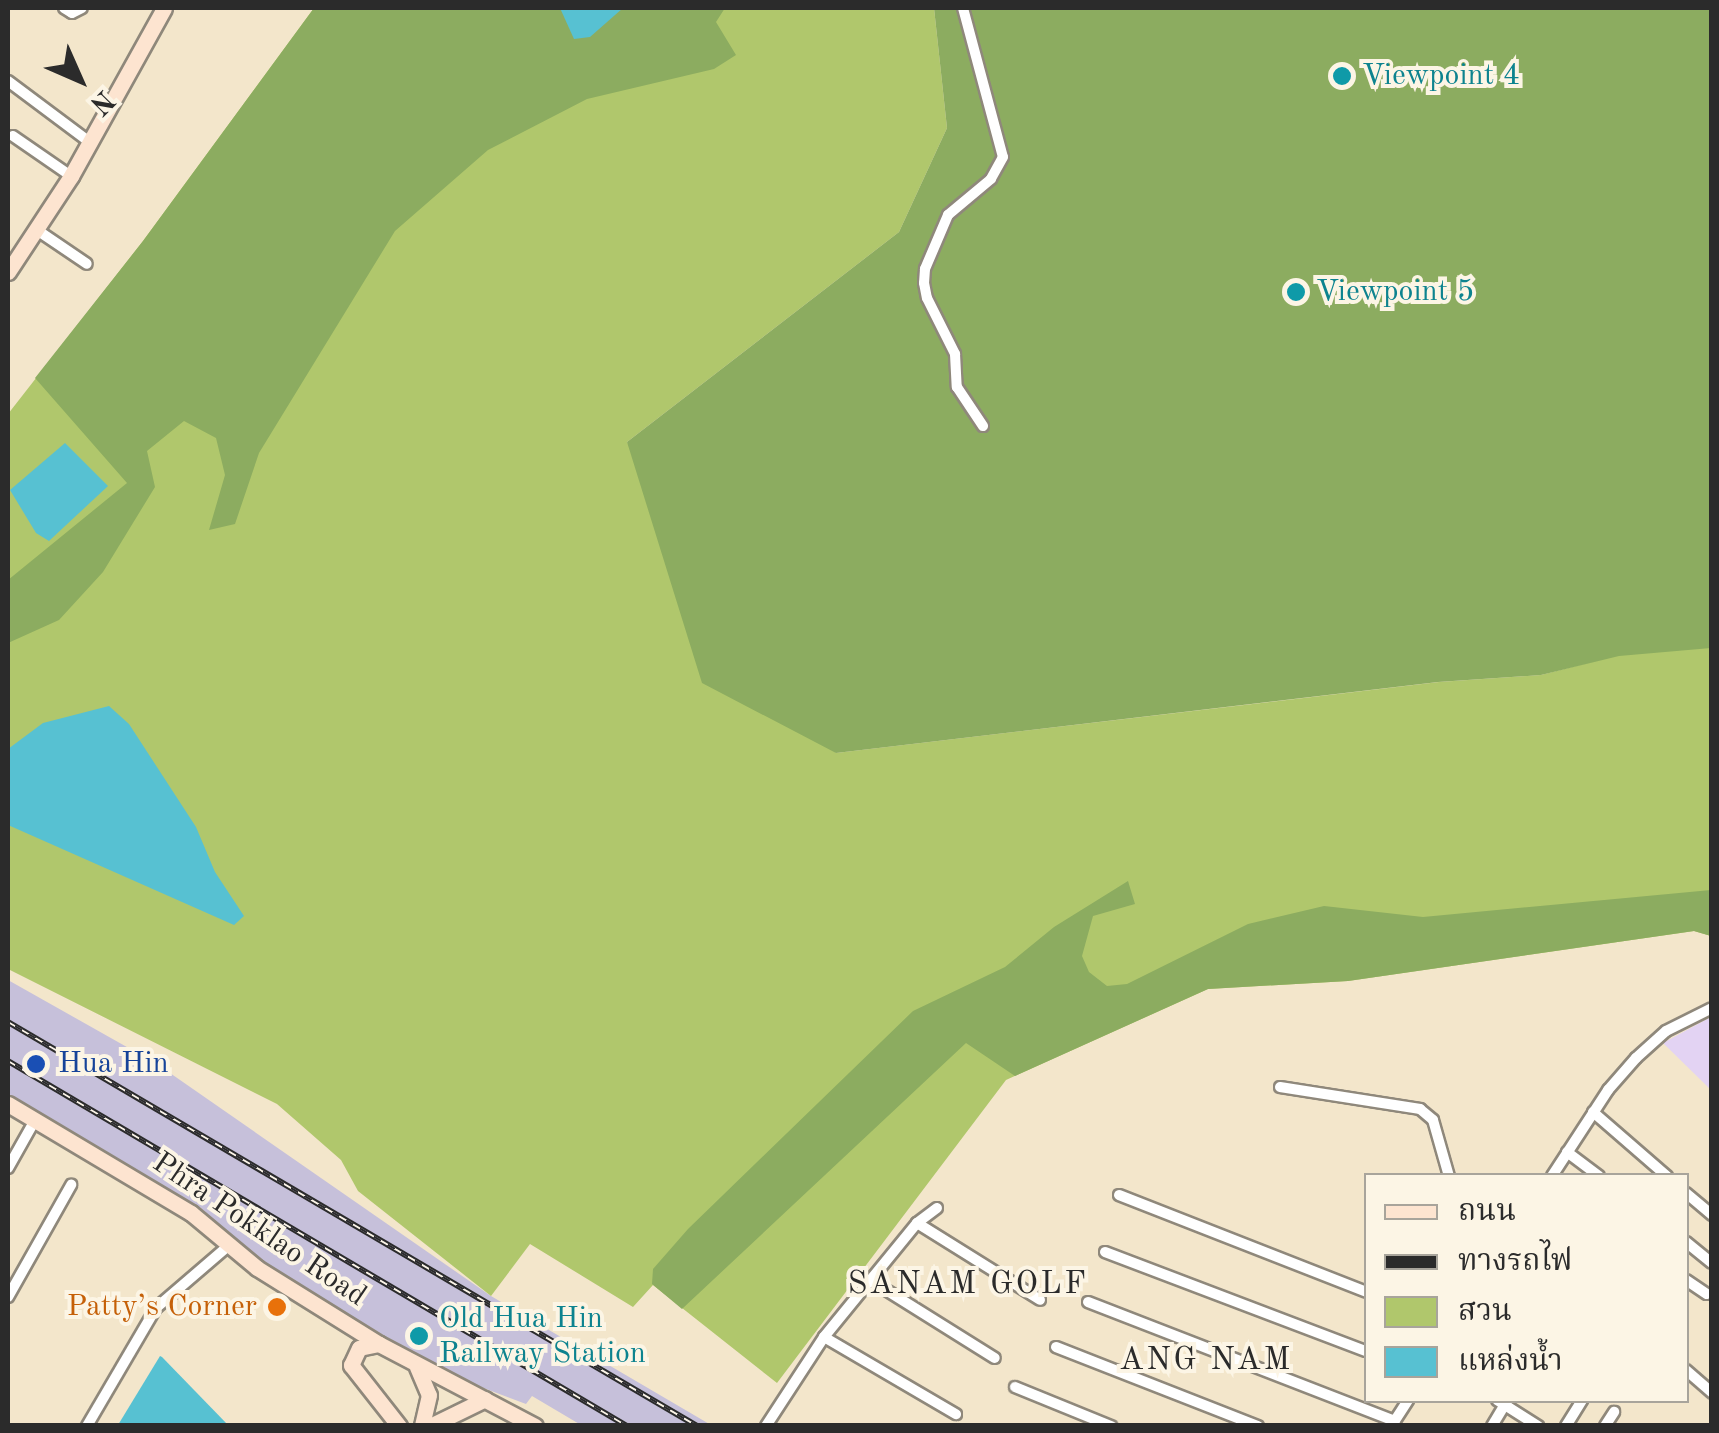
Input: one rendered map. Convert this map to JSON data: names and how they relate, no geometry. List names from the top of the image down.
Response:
{
  "streets": {
    "street": ["Phra Pokklao Road"]
  },
  "districts": ["SANAM GOLF", "ANG NAM"],
  "places": [
    "Viewpoint 4",
    "Viewpoint 5",
    "Hua Hin",
    "Patty’s Corner",
    "Old Hua Hin Railway Station"
  ],
  "legend": [
    "ถนน",
    "ทางรถไฟ",
    "สวน",
    "แหล่งน้ำ"
  ],
  "north": "bottom right"
}
